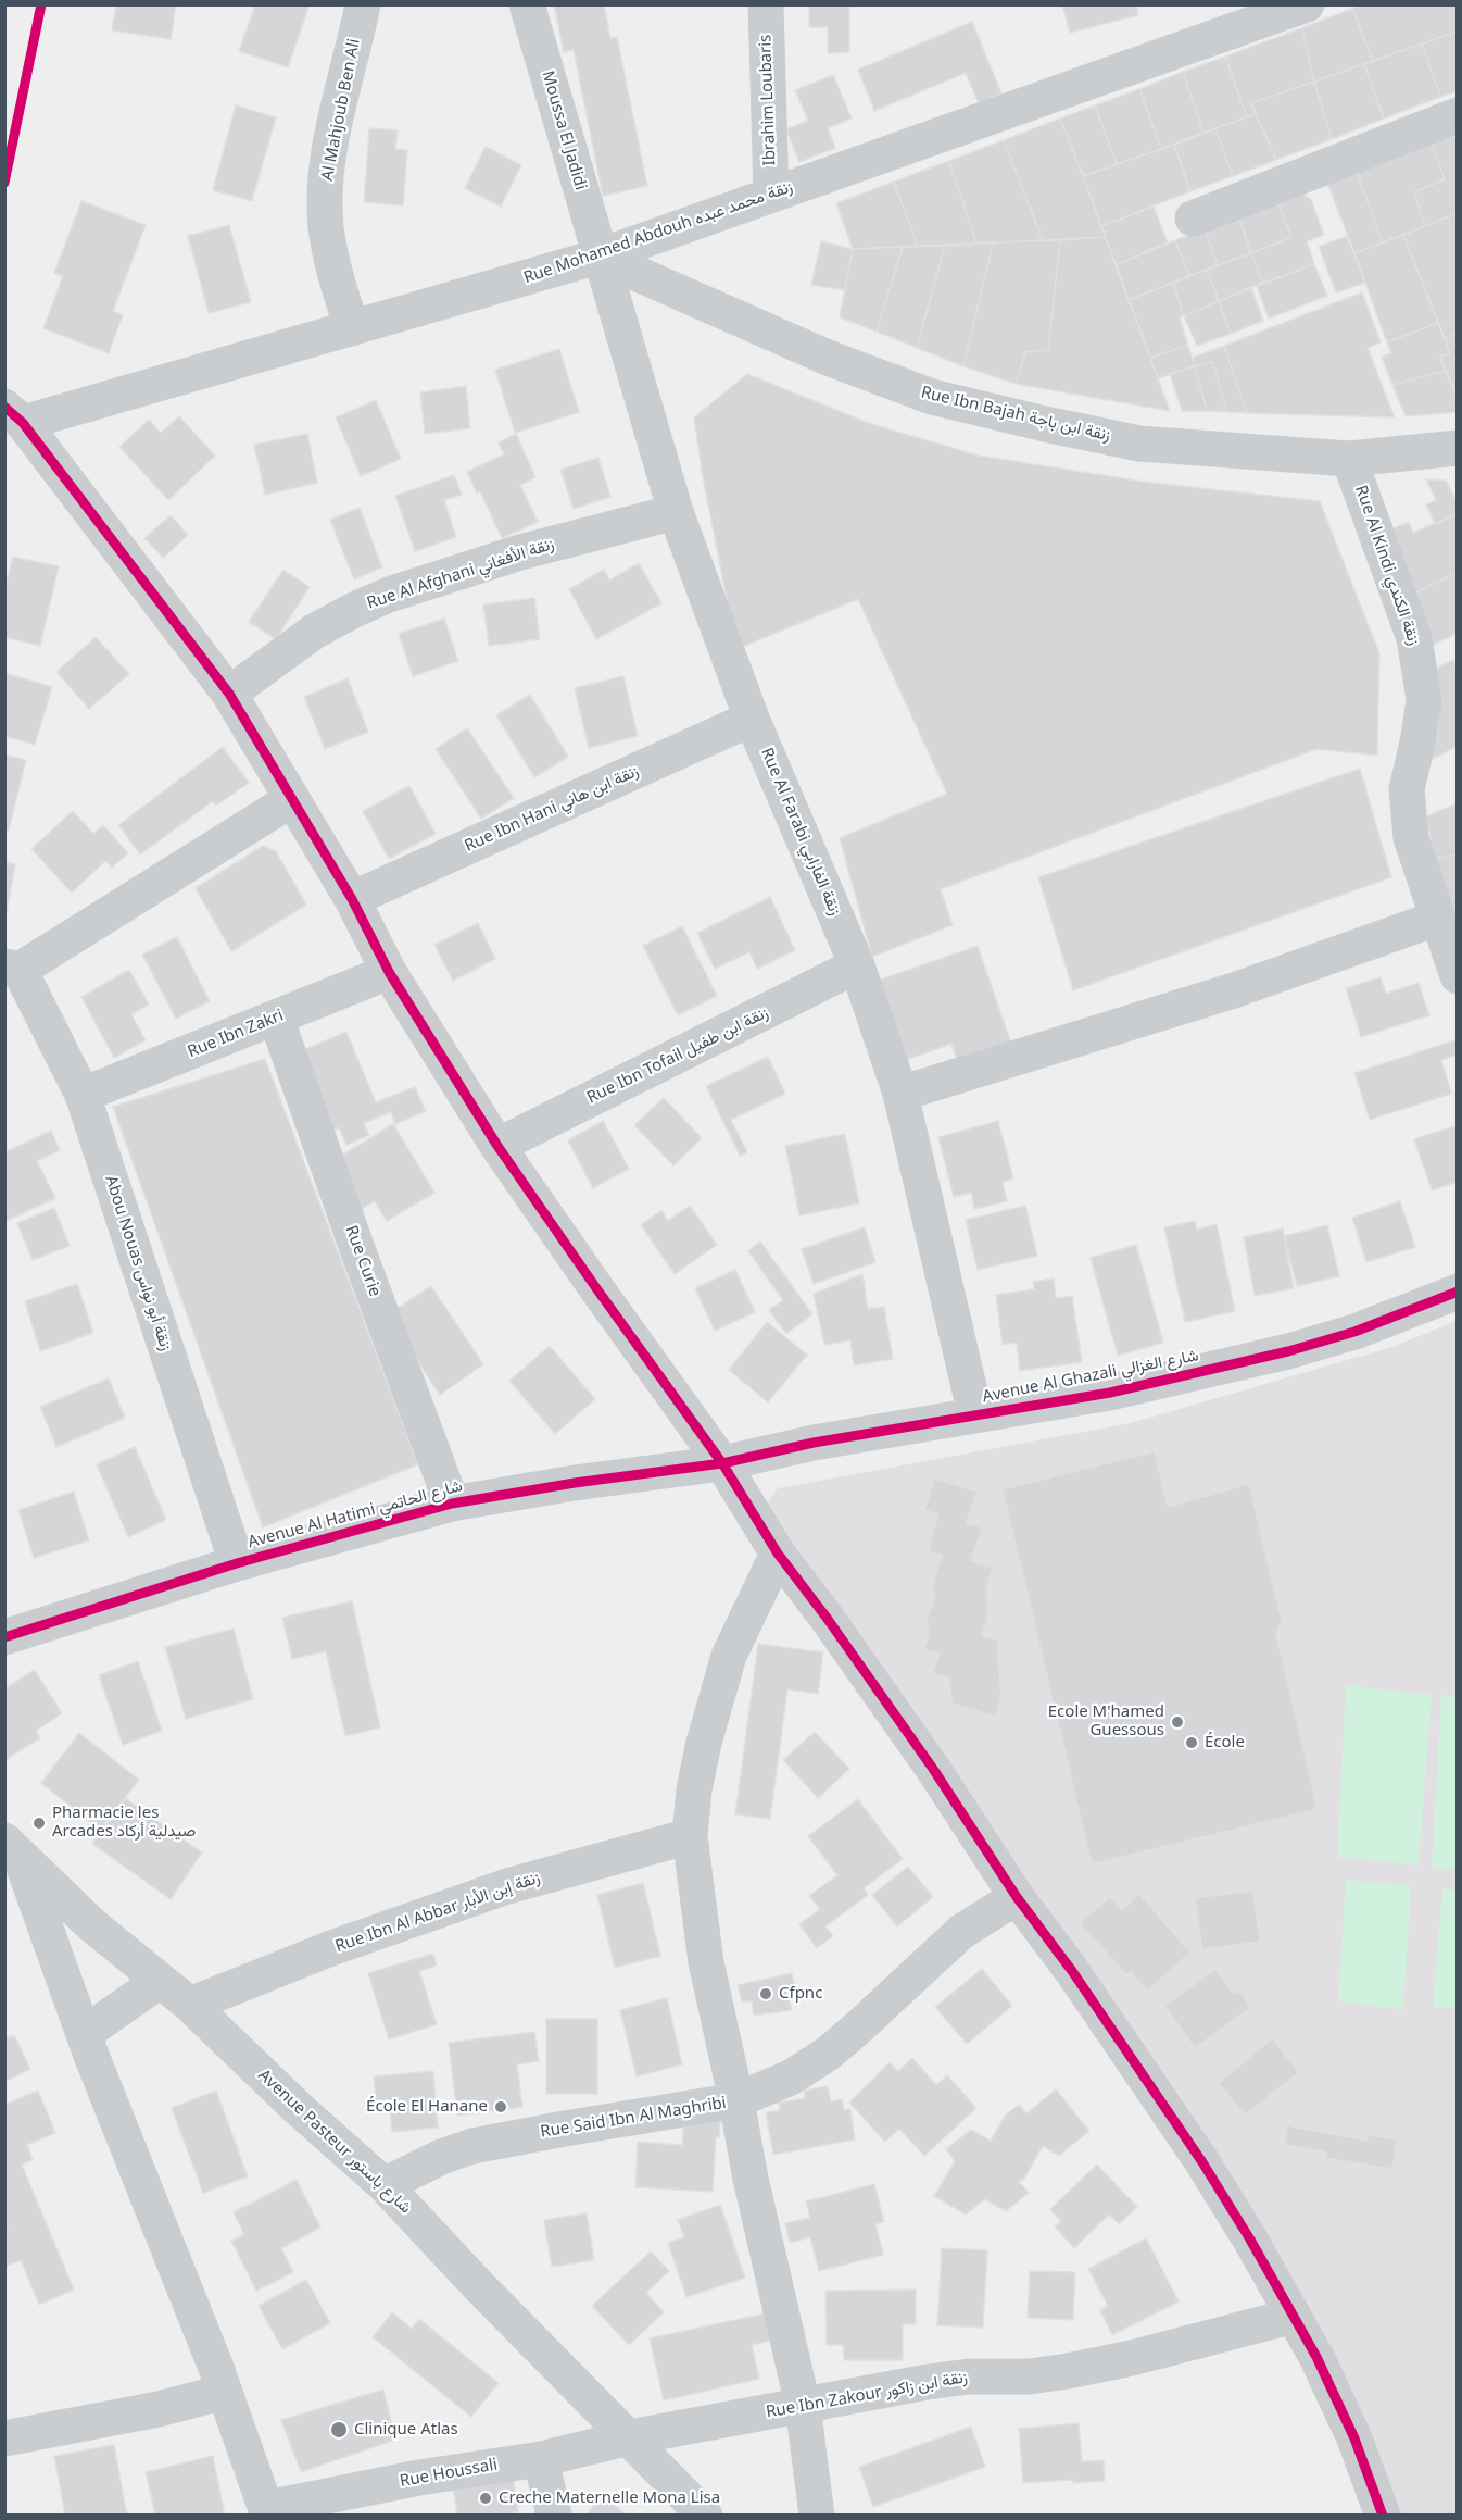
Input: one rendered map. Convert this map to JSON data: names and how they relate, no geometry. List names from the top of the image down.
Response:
{
  "streets": {
    "street": [
      "Ibrahim Loubaris",
      "Al Mahjoub Ben Ali",
      "Moussa El Jadidi",
      "Rue Mohamed Abdouh زنقة محمد عبده",
      "Rue Ibn Bajah زنقة ابن باجة",
      "Rue Al Kindi زنقة الكندي",
      "Rue Al Afghani زنقة الأفغاني",
      "Rue Ibn Hani زنقة ابن هاني",
      "Rue Al Farabi زنقة الفارابي",
      "Rue Ibn Zakri",
      "Rue Ibn Tofail زنقة ابن طفيل",
      "Rue Curie",
      "Abou Nouas زنقة أبو نواس",
      "Avenue Al Ghazali شارع الغزالي",
      "Avenue Al Hatimi شارع الحاتمي",
      "Rue Ibn Al Abbar زنقة إبن الأبار",
      "Rue Said Ibn Al Maghribi",
      "Avenue Pasteur شارع باستور",
      "Rue Ibn Zakour زنقة ابن زاكور",
      "Rue Houssali"
    ]
  },
  "crossings": [
    ["Ibrahim Loubaris", "Rue Mohamed Abdouh زنقة محمد عبده"],
    ["Al Mahjoub Ben Ali", "Rue Mohamed Abdouh زنقة محمد عبده"],
    ["Moussa El Jadidi", "Rue Mohamed Abdouh زنقة محمد عبده"],
    ["Moussa El Jadidi", "Rue Ibn Bajah زنقة ابن باجة"],
    ["Moussa El Jadidi", "Rue Al Farabi زنقة الفارابي"],
    ["Rue Mohamed Abdouh زنقة محمد عبده", "Rue Ibn Bajah زنقة ابن باجة"],
    ["Rue Mohamed Abdouh زنقة محمد عبده", "Rue Al Farabi زنقة الفارابي"],
    ["Rue Ibn Bajah زنقة ابن باجة", "Rue Al Kindi زنقة الكندي"],
    ["Rue Ibn Bajah زنقة ابن باجة", "Rue Al Farabi زنقة الفارابي"],
    ["Rue Al Afghani زنقة الأفغاني", "Rue Al Farabi زنقة الفارابي"],
    ["Rue Ibn Hani زنقة ابن هاني", "Rue Al Farabi زنقة الفارابي"],
    ["Rue Al Farabi زنقة الفارابي", "Rue Ibn Tofail زنقة ابن طفيل"],
    ["Rue Al Farabi زنقة الفارابي", "Avenue Al Ghazali شارع الغزالي"],
    ["Rue Ibn Zakri", "Rue Curie"],
    ["Rue Ibn Zakri", "Abou Nouas زنقة أبو نواس"],
    ["Rue Curie", "Avenue Al Hatimi شارع الحاتمي"],
    ["Abou Nouas زنقة أبو نواس", "Avenue Al Hatimi شارع الحاتمي"],
    ["Avenue Al Ghazali شارع الغزالي", "Avenue Al Hatimi شارع الحاتمي"],
    ["Rue Ibn Al Abbar زنقة إبن الأبار", "Avenue Pasteur شارع باستور"],
    ["Rue Said Ibn Al Maghribi", "Avenue Pasteur شارع باستور"],
    ["Avenue Pasteur شارع باستور", "Rue Ibn Zakour زنقة ابن زاكور"],
    ["Avenue Pasteur شارع باستور", "Rue Houssali"],
    ["Rue Ibn Zakour زنقة ابن زاكور", "Rue Houssali"]
  ],
  "places": [
    "Ecole M'hamed Guessous",
    "École",
    "Pharmacie les Arcades صيدلية أركاد",
    "Cfpnc",
    "École El Hanane",
    "Clinique Atlas",
    "Creche Maternelle Mona Lisa"
  ]
}
